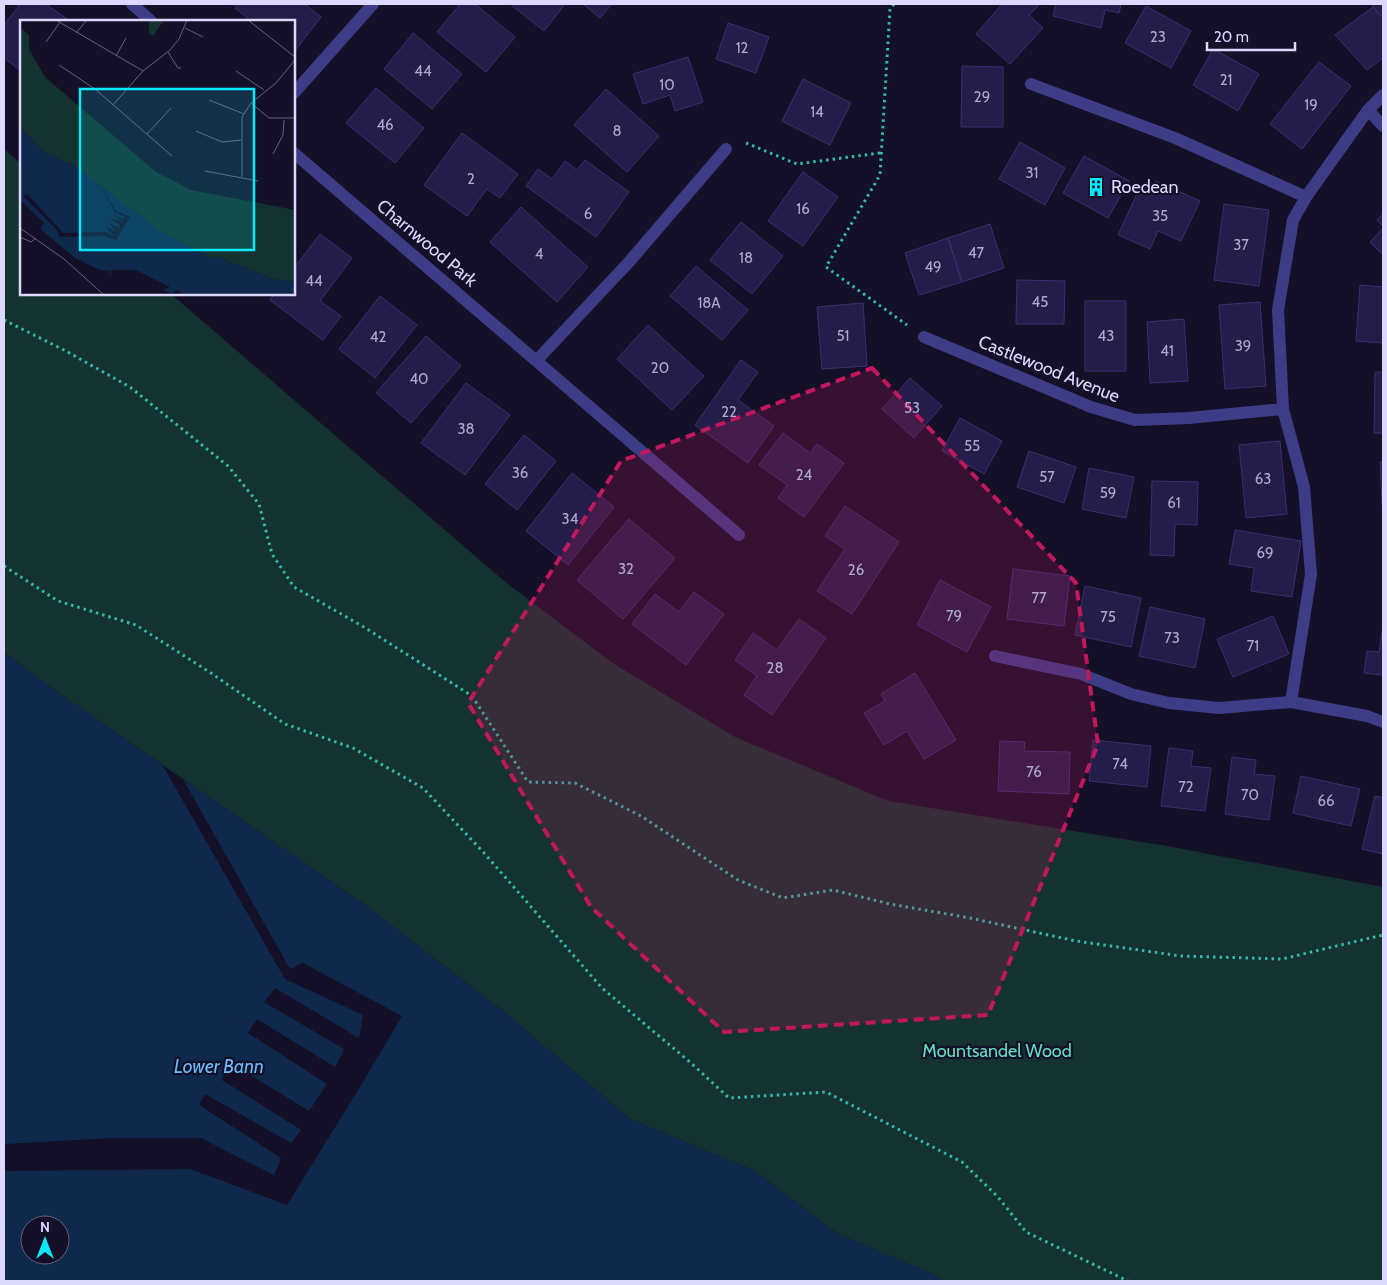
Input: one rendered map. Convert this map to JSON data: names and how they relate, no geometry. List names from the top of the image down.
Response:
{
  "streets": {
    "street": ["Charnwood Park", "Castlewood Avenue"]
  },
  "water": ["Lower Bann"],
  "parks": ["Mountsandel Wood"],
  "places": {
    "building": ["Roedean"]
  },
  "house_numbers": [
    "23",
    "12",
    "44",
    "21",
    "10",
    "29",
    "19",
    "14",
    "46",
    "8",
    "31",
    "2",
    "16",
    "6",
    "35",
    "37",
    "47",
    "4",
    "18",
    "49",
    "44",
    "45",
    "18A",
    "51",
    "43",
    "42",
    "39",
    "41",
    "20",
    "40",
    "53",
    "22",
    "38",
    "55",
    "36",
    "24",
    "57",
    "63",
    "59",
    "61",
    "34",
    "69",
    "32",
    "26",
    "77",
    "79",
    "75",
    "73",
    "71",
    "28",
    "74",
    "76",
    "72",
    "70",
    "66"
  ],
  "scale_bar": "20 m",
  "north": "top"
}
